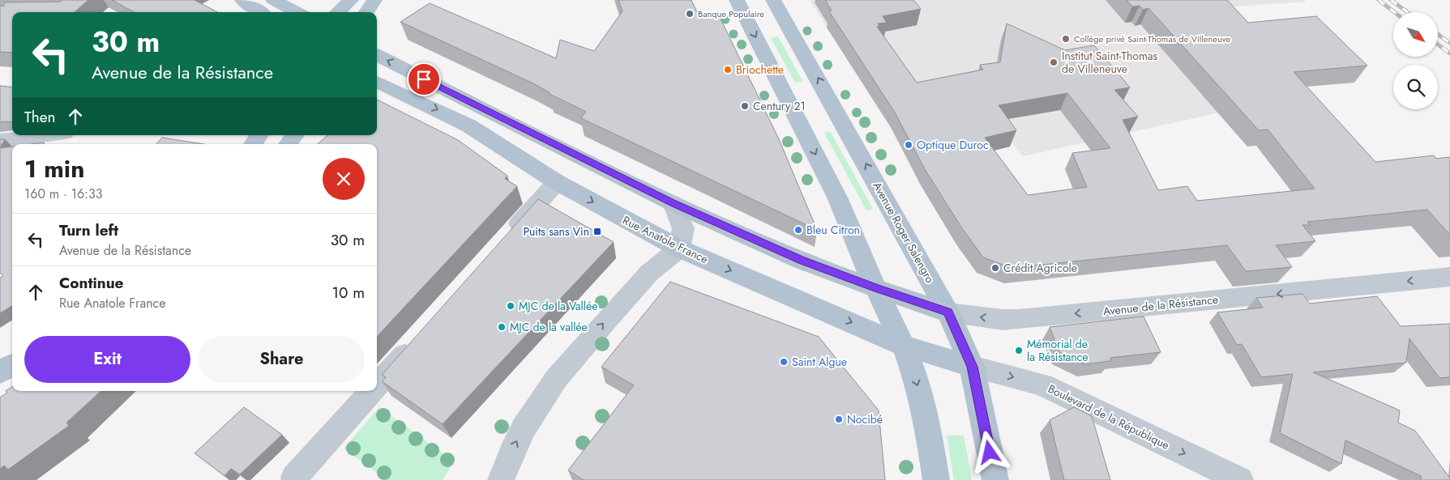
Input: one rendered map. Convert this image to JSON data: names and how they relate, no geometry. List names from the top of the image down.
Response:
{
  "streets": {
    "main road": ["Avenue Roger Salengro", "Rue Anatole France", "Avenue de la Résistance"],
    "street": ["Boulevard de la République"]
  },
  "crossings": [
    ["Avenue Roger Salengro", "Rue Anatole France"],
    ["Avenue Roger Salengro", "Avenue de la Résistance"],
    ["Avenue Roger Salengro", "Boulevard de la République"],
    ["Rue Anatole France", "Boulevard de la République"]
  ],
  "one_way": ["Avenue de la Résistance", "Boulevard de la République"],
  "places": {
    "other": [
      "Banque Populaire",
      "Collège privé Saint-Thomas de Villeneuve",
      "Institut Saint-Thomas de Villeneuve",
      "Briochette",
      "Century 21",
      "Optique Duroc",
      "Bleu Citron",
      "Crédit Agricole",
      "MJC de la Vallée",
      "MJC de la vallée",
      "Mémorial de la Résistance",
      "Saint Algue",
      "Nocibé"
    ],
    "transit": ["Puits sans Vin"]
  },
  "north": "bottom right",
  "page": {
    "turn": ["30 m", "Avenue de la Résistance"],
    "then": "Then",
    "heading": ["1 min", "160 m · 16:33"],
    "list": [
      {
        "name": "Turn left",
        "note": "Avenue de la Résistance",
        "value": "30 m"
      },
      {
        "name": "Continue",
        "note": "Rue Anatole France",
        "value": "10 m"
      }
    ],
    "buttons": ["Exit", "Share"]
  }
}
